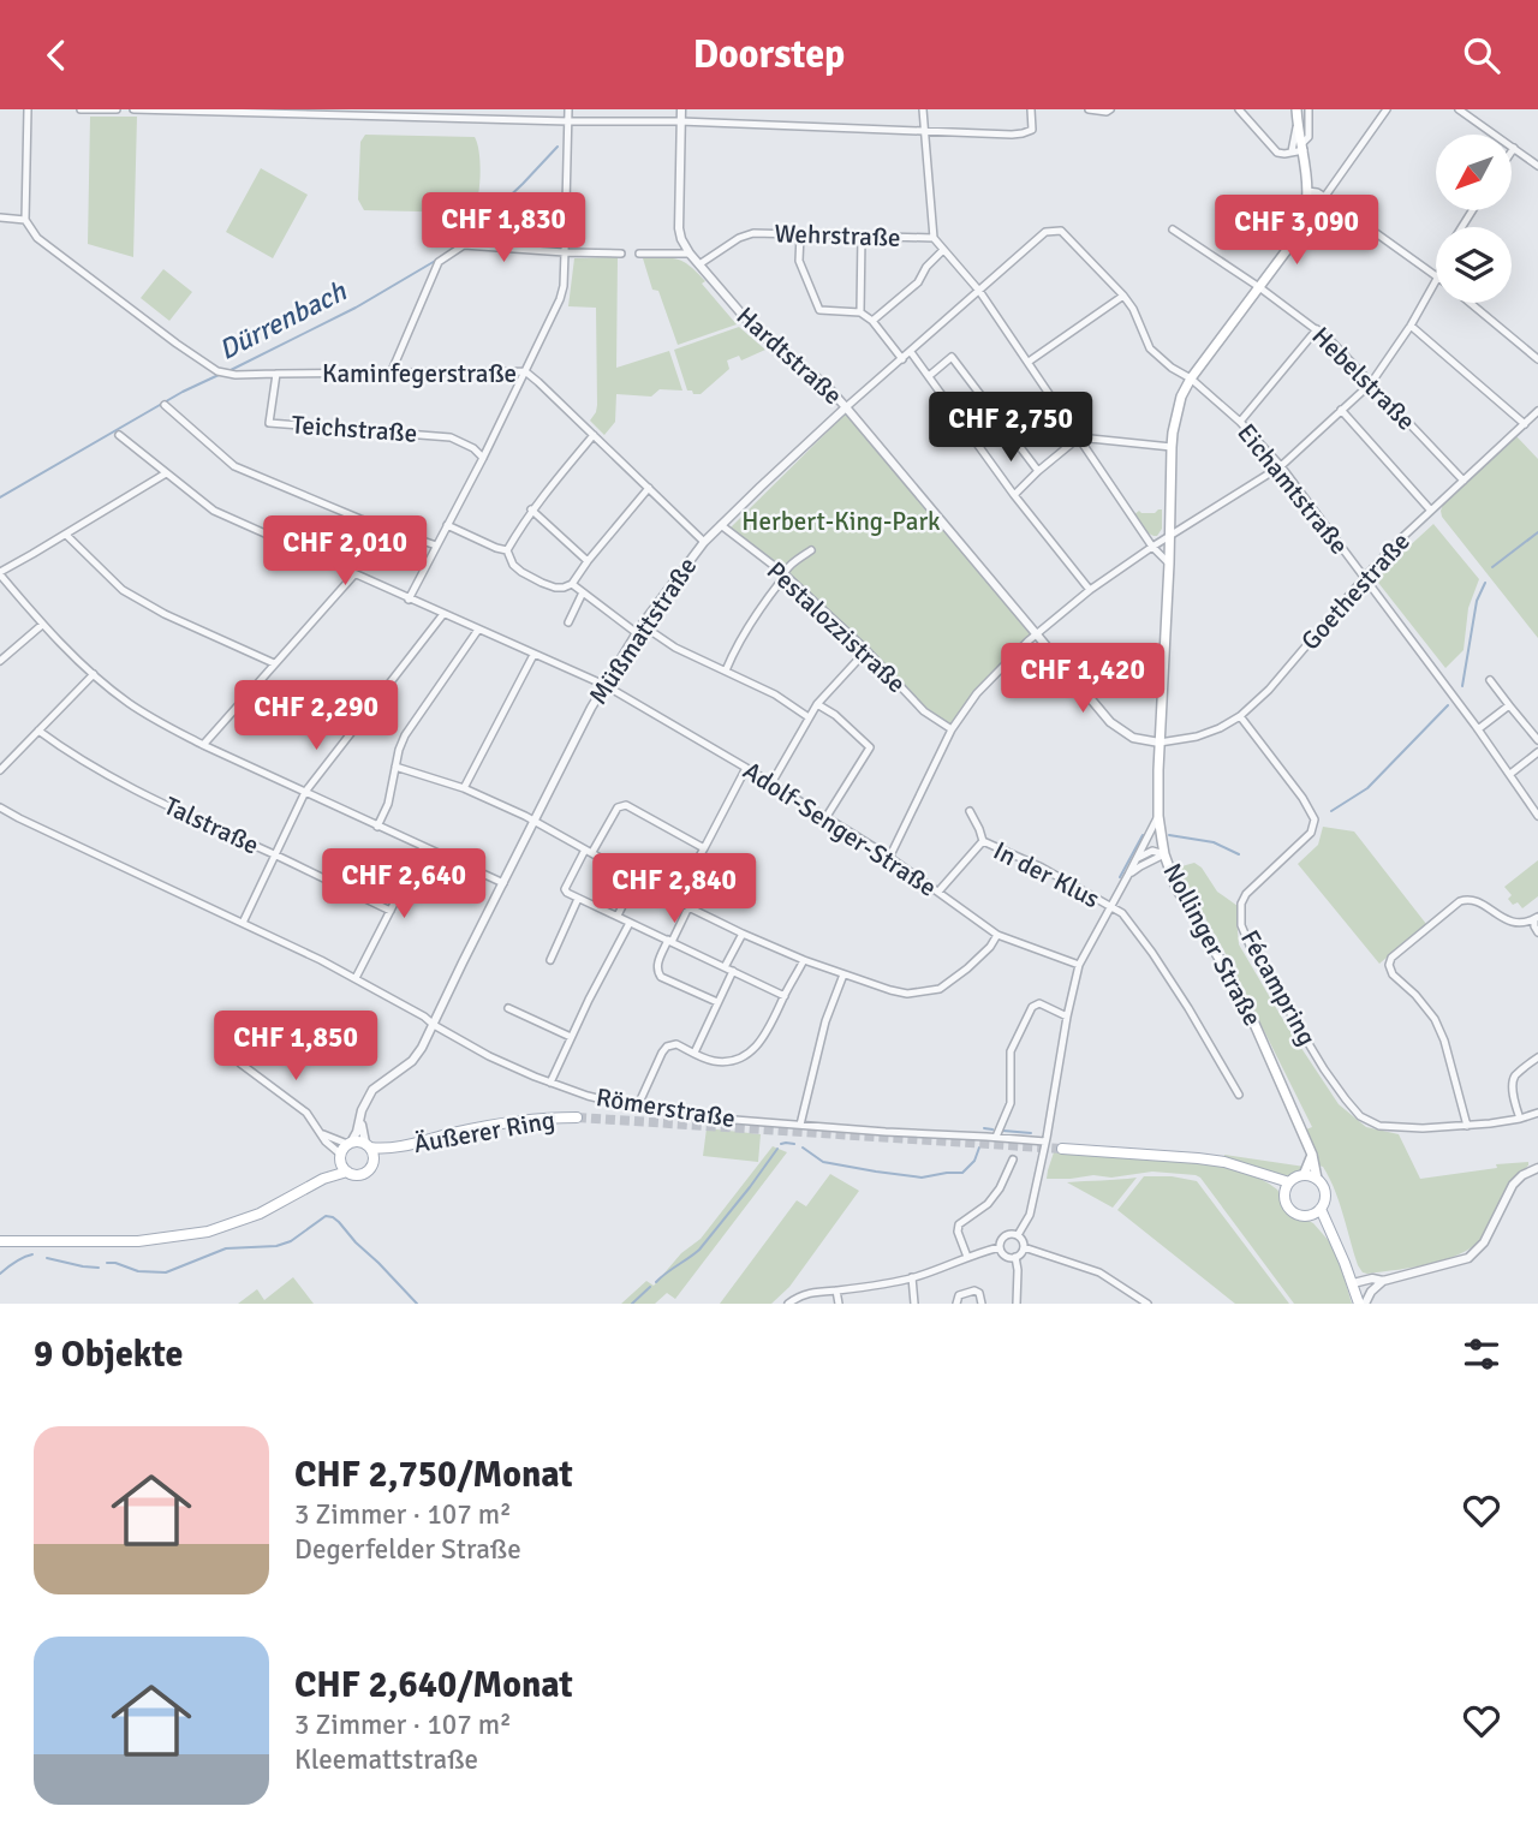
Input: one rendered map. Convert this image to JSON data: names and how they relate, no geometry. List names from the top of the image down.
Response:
{
  "streets": {
    "main road": ["Nollinger Straße", "Äußerer Ring"],
    "street": [
      "Wehrstraße",
      "Hardtstraße",
      "Kaminfegerstraße",
      "Hebelstraße",
      "Teichstraße",
      "Eichamtstraße",
      "Goethestraße",
      "Pestalozzistraße",
      "Müßmattstraße",
      "Talstraße",
      "Adolf-Senger-Straße",
      "In der Klus",
      "Fécampring",
      "Römerstraße"
    ]
  },
  "crossings": [
    ["Wehrstraße", "Hardtstraße"],
    ["Hardtstraße", "Goethestraße"],
    ["Hardtstraße", "Müßmattstraße"],
    ["Hardtstraße", "Nollinger Straße"],
    ["Kaminfegerstraße", "Teichstraße"],
    ["Kaminfegerstraße", "Müßmattstraße"],
    ["Hebelstraße", "Goethestraße"],
    ["Hebelstraße", "Nollinger Straße"],
    ["Eichamtstraße", "Goethestraße"],
    ["Eichamtstraße", "Müßmattstraße"],
    ["Eichamtstraße", "Nollinger Straße"],
    ["Goethestraße", "Nollinger Straße"],
    ["Goethestraße", "Fécampring"],
    ["Pestalozzistraße", "Müßmattstraße"],
    ["Müßmattstraße", "Adolf-Senger-Straße"],
    ["Müßmattstraße", "Römerstraße"],
    ["Müßmattstraße", "Äußerer Ring"],
    ["Adolf-Senger-Straße", "In der Klus"]
  ],
  "water": ["Dürrenbach"],
  "parks": ["Herbert-King-Park"],
  "north": "bottom left",
  "page": {
    "header": "Doorstep",
    "price": [
      "CHF 1,830",
      "CHF 3,090",
      "CHF 2,750",
      "CHF 2,010",
      "CHF 1,420",
      "CHF 2,290",
      "CHF 2,640",
      "CHF 2,840",
      "CHF 1,850"
    ],
    "heading": "9 Objekte",
    "list": [
      {
        "name": "CHF 2,750/Monat",
        "note": "3 Zimmer · 107 m² · Degerfelder Straße"
      },
      {
        "name": "CHF 2,640/Monat",
        "note": "3 Zimmer · 107 m² · Kleemattstraße"
      }
    ]
  }
}
